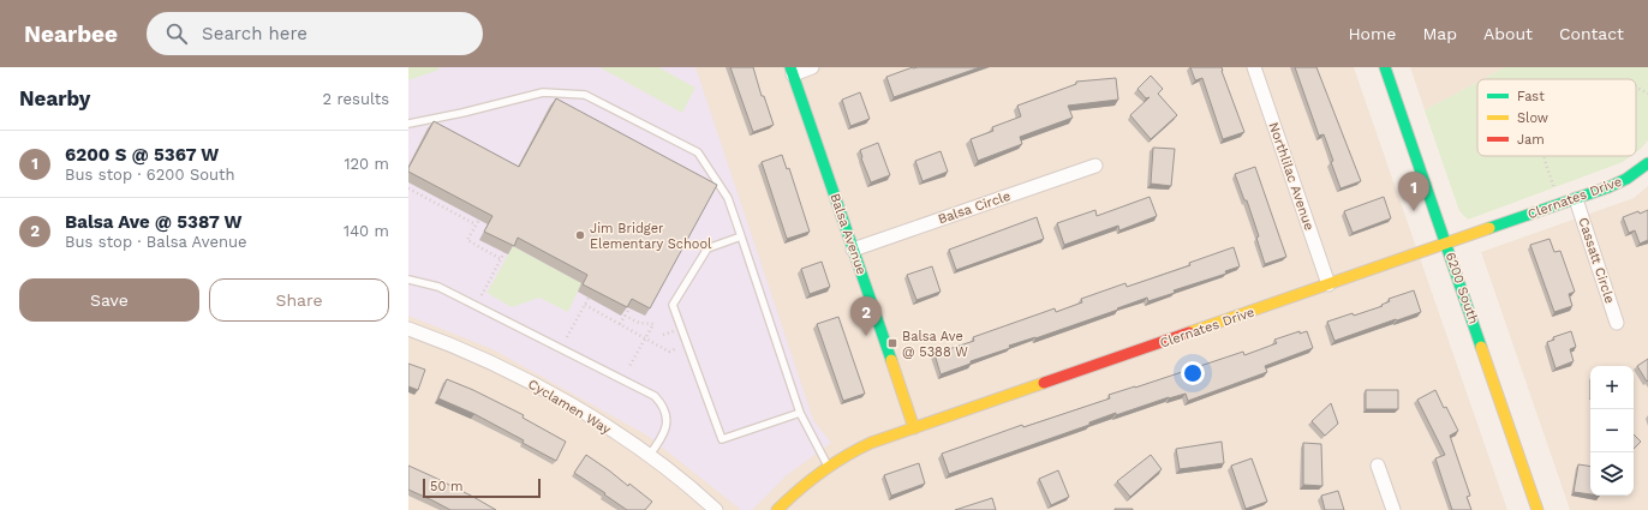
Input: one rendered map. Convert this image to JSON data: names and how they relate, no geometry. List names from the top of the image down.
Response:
{
  "streets": {
    "street": [
      "Northlilac Avenue",
      "Clernates Drive",
      "Balsa Circle",
      "Balsa Avenue",
      "Cassatt Circle",
      "6200 South",
      "Cyclamen Way"
    ]
  },
  "crossings": [
    ["Northlilac Avenue", "Clernates Drive"],
    ["Clernates Drive", "Balsa Avenue"],
    ["Clernates Drive", "Cassatt Circle"],
    ["Clernates Drive", "6200 South"],
    ["Balsa Circle", "Balsa Avenue"]
  ],
  "places": {
    "other": ["Jim Bridger Elementary School"],
    "transit": ["Balsa Ave @ 5388 W"]
  },
  "legend": ["Fast", "Slow", "Jam"],
  "scale_bar": "50 m",
  "page": {
    "header": "Nearbee",
    "search": "Search here",
    "nav": [
      "Home",
      "Map",
      "About",
      "Contact"
    ],
    "heading": ["Nearby", "2 results"],
    "list": [
      {
        "mark": "1",
        "name": "6200 S @ 5367 W",
        "note": "Bus stop · 6200 South",
        "value": "120 m"
      },
      {
        "mark": "2",
        "name": "Balsa Ave @ 5387 W",
        "note": "Bus stop · Balsa Avenue",
        "value": "140 m"
      }
    ],
    "pins": ["1", "2"],
    "buttons": ["Save", "Share"],
    "map_buttons": ["+", "−"],
    "scale": "50 m"
  }
}
